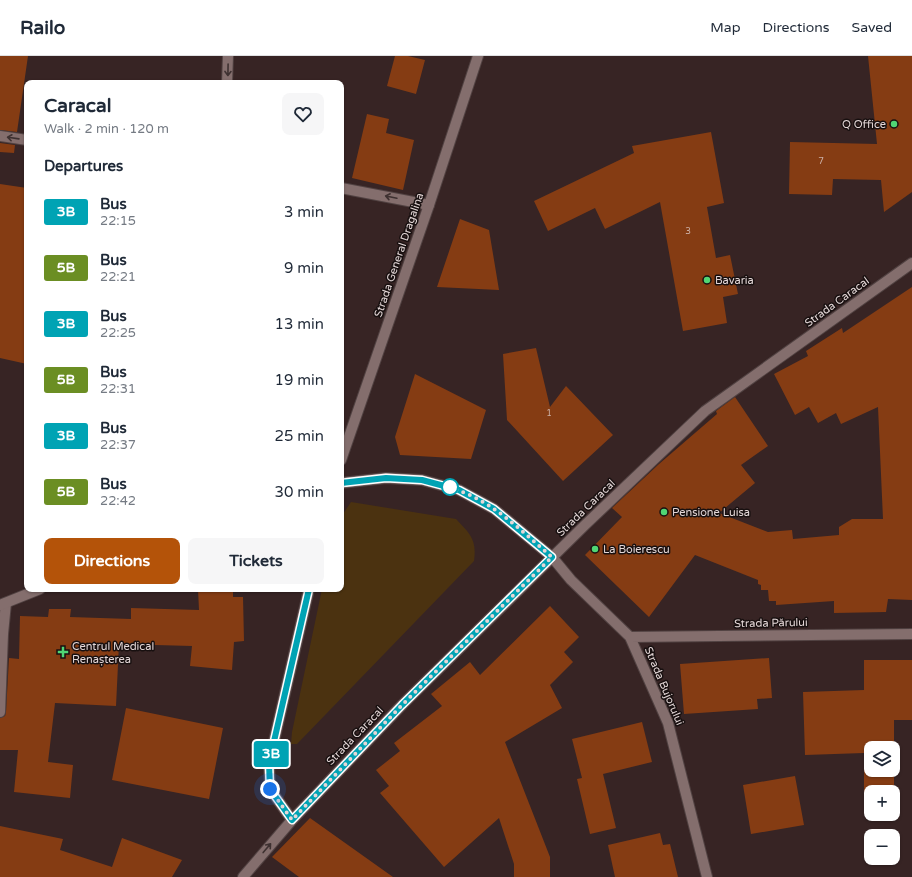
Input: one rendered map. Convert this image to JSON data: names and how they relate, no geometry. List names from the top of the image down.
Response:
{
  "streets": {
    "street": [
      "Strada General Dragalina",
      "Strada Caracal",
      "Strada Părului",
      "Strada Bujorului"
    ]
  },
  "crossings": [
    ["Strada Caracal", "Strada Bujorului"],
    ["Strada Părului", "Strada Bujorului"]
  ],
  "places": {
    "other": [
      "Q Office",
      "Bavaria",
      "Pensione Luisa",
      "La Boierescu"
    ],
    "health": ["Centrul Medical Renașterea"]
  },
  "lines": ["bus line 3B"],
  "house_numbers": ["7", "3", "1"],
  "page": {
    "header": "Railo",
    "nav": ["Map", "Directions", "Saved"],
    "on_map": "3B",
    "heading": [
      ["Caracal", "Walk · 2 min · 120 m"],
      "Departures"
    ],
    "list": [
      {
        "mark": "3B",
        "name": "Bus",
        "note": "22:15",
        "value": "3 min"
      },
      {
        "mark": "5B",
        "name": "Bus",
        "note": "22:21",
        "value": "9 min"
      },
      {
        "mark": "3B",
        "name": "Bus",
        "note": "22:25",
        "value": "13 min"
      },
      {
        "mark": "5B",
        "name": "Bus",
        "note": "22:31",
        "value": "19 min"
      },
      {
        "mark": "3B",
        "name": "Bus",
        "note": "22:37",
        "value": "25 min"
      },
      {
        "mark": "5B",
        "name": "Bus",
        "note": "22:42",
        "value": "30 min"
      }
    ],
    "buttons": ["Directions", "Tickets"],
    "map_buttons": ["+", "−"]
  }
}
